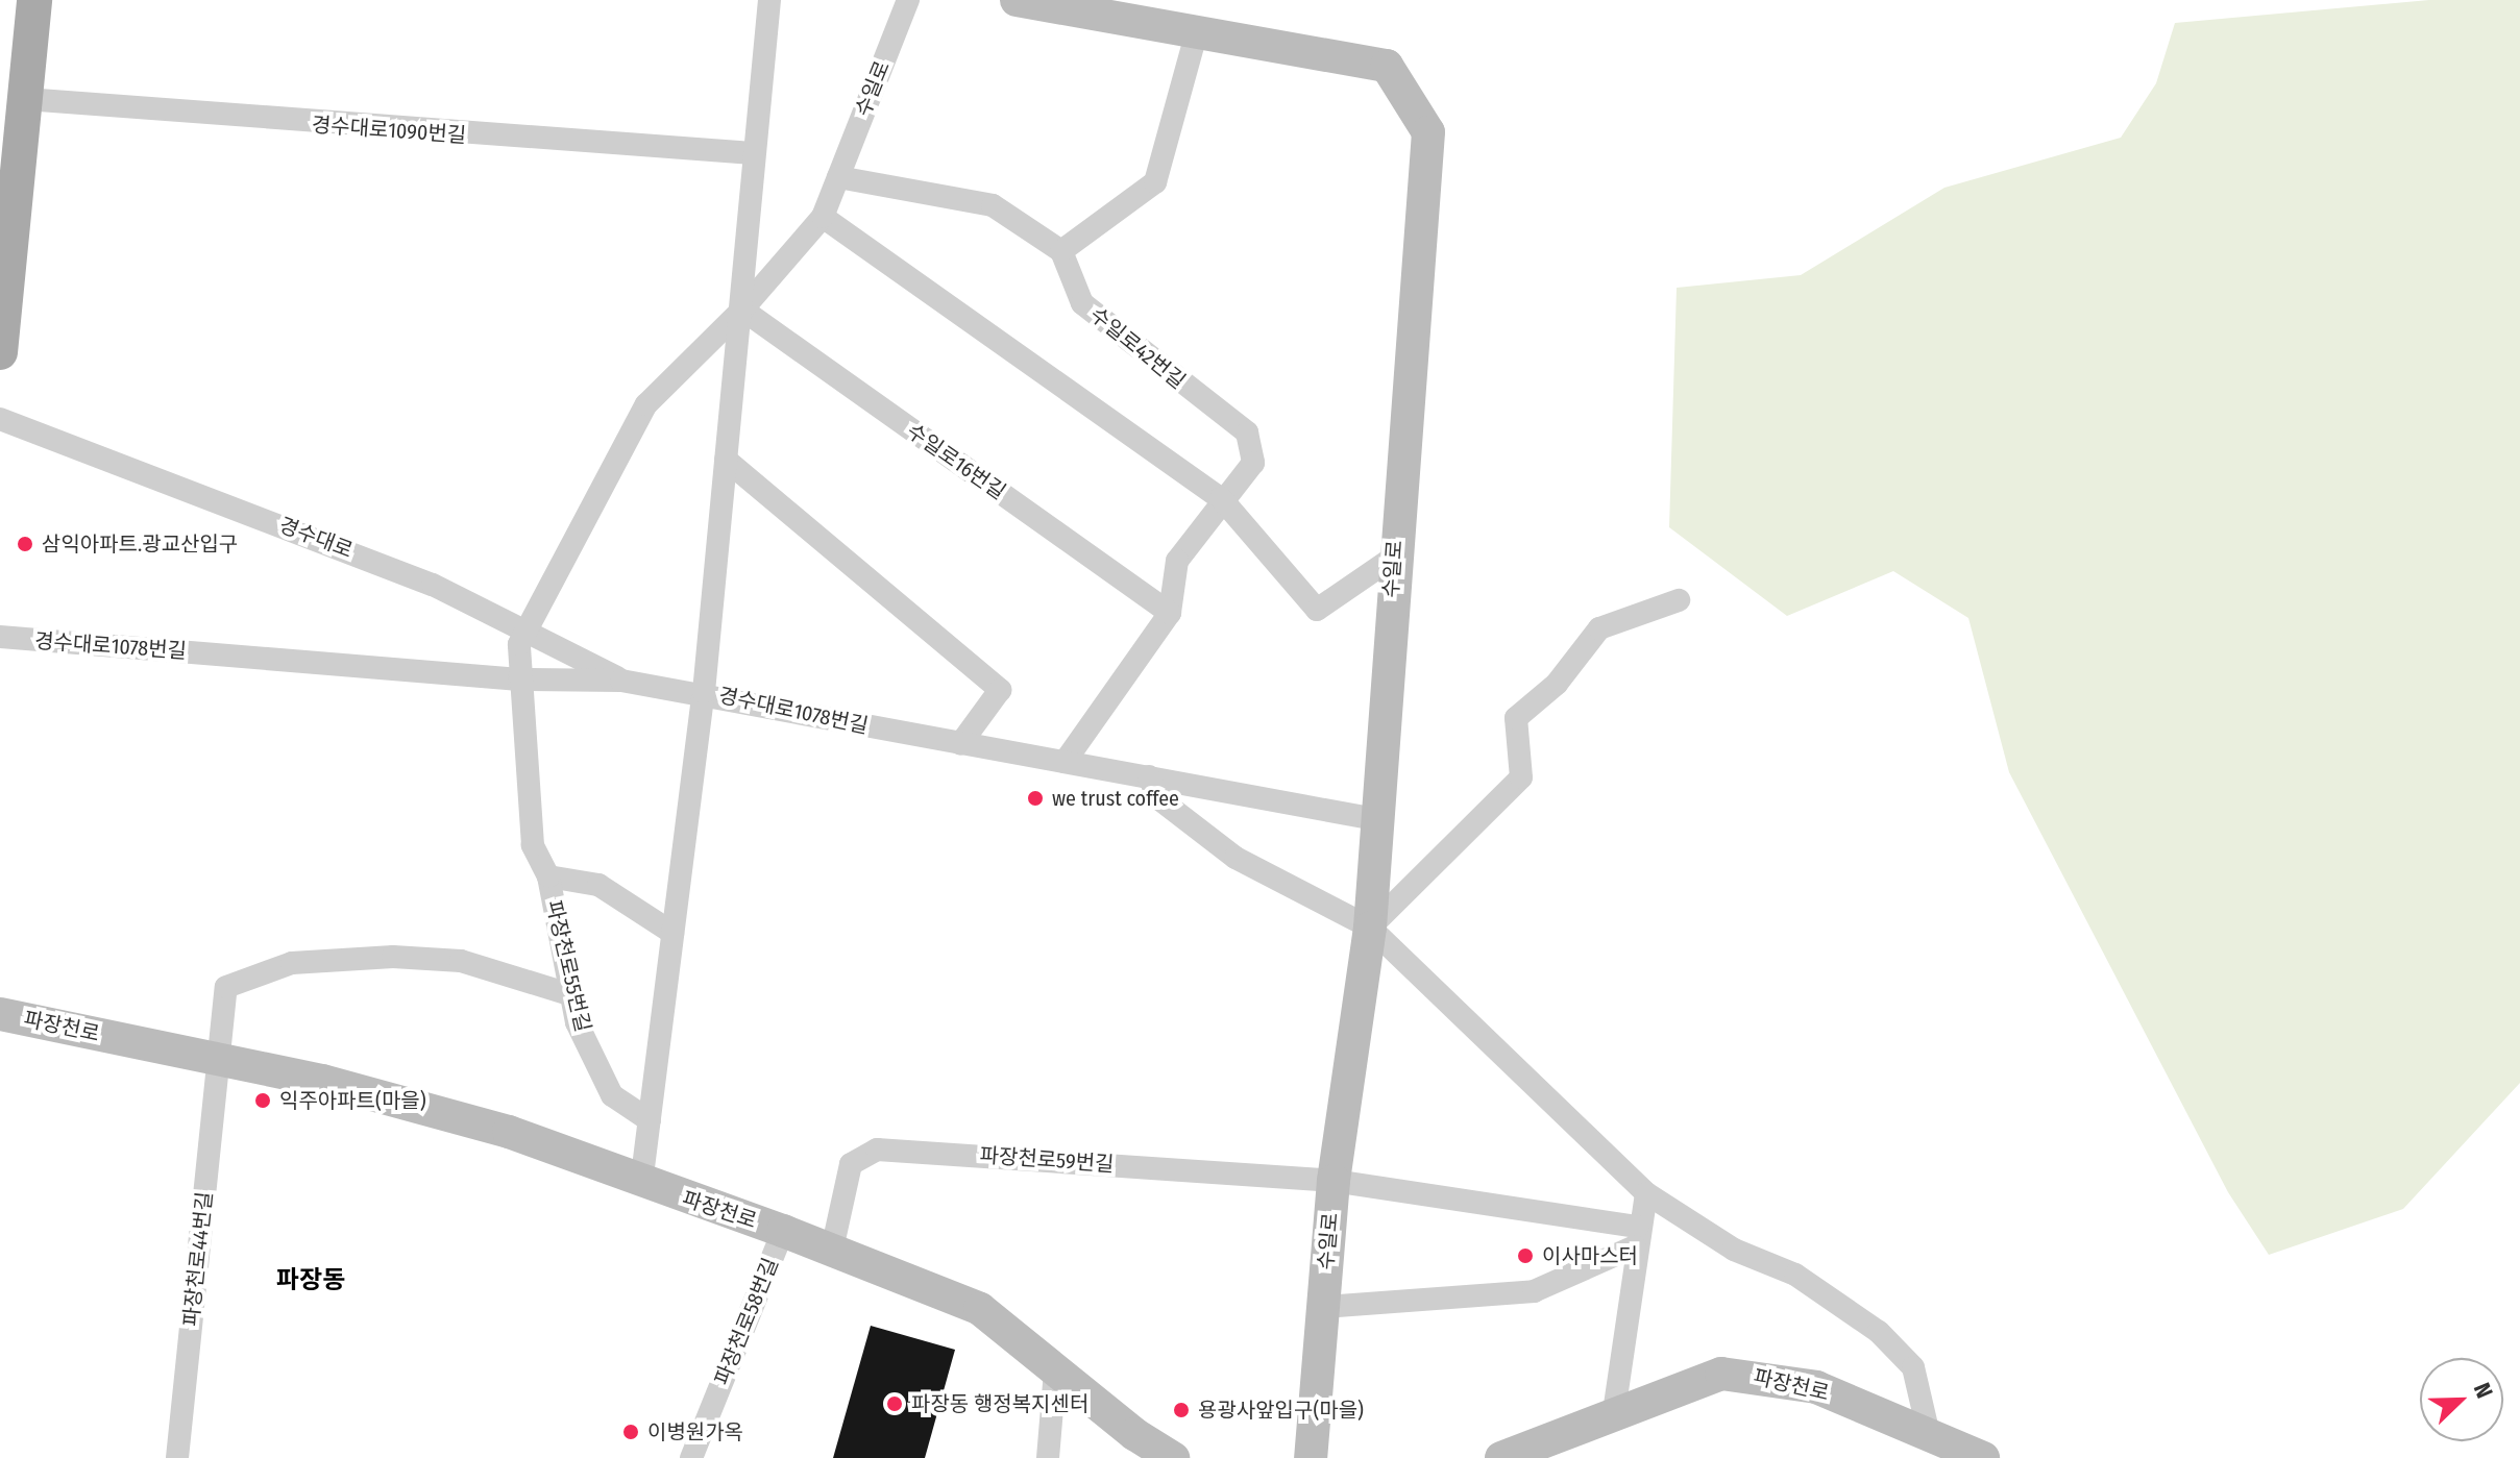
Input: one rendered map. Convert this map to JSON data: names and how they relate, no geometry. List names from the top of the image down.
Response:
{
  "streets": {
    "street": [
      "수일로",
      "경수대로1090번길",
      "수일로42번길",
      "수일로16번길",
      "경수대로",
      "경수대로1078번길",
      "파장천로55번길",
      "파장천로",
      "파장천로59번길",
      "파장천로44번길",
      "파장천로58번길"
    ]
  },
  "crossings": [
    ["수일로", "경수대로1078번길"],
    ["수일로", "파장천로59번길"],
    ["경수대로", "경수대로1078번길"],
    ["파장천로", "파장천로59번길"],
    ["파장천로", "파장천로44번길"],
    ["파장천로", "파장천로58번길"]
  ],
  "districts": ["파장동"],
  "places": [
    "삼익아파트.광교산입구",
    "we trust coffee",
    "익주아파트(마을)",
    "이사마스터",
    "파장동 행정복지센터",
    "용광사앞입구(마을)",
    "이병원가옥"
  ],
  "north": "top right"
}
